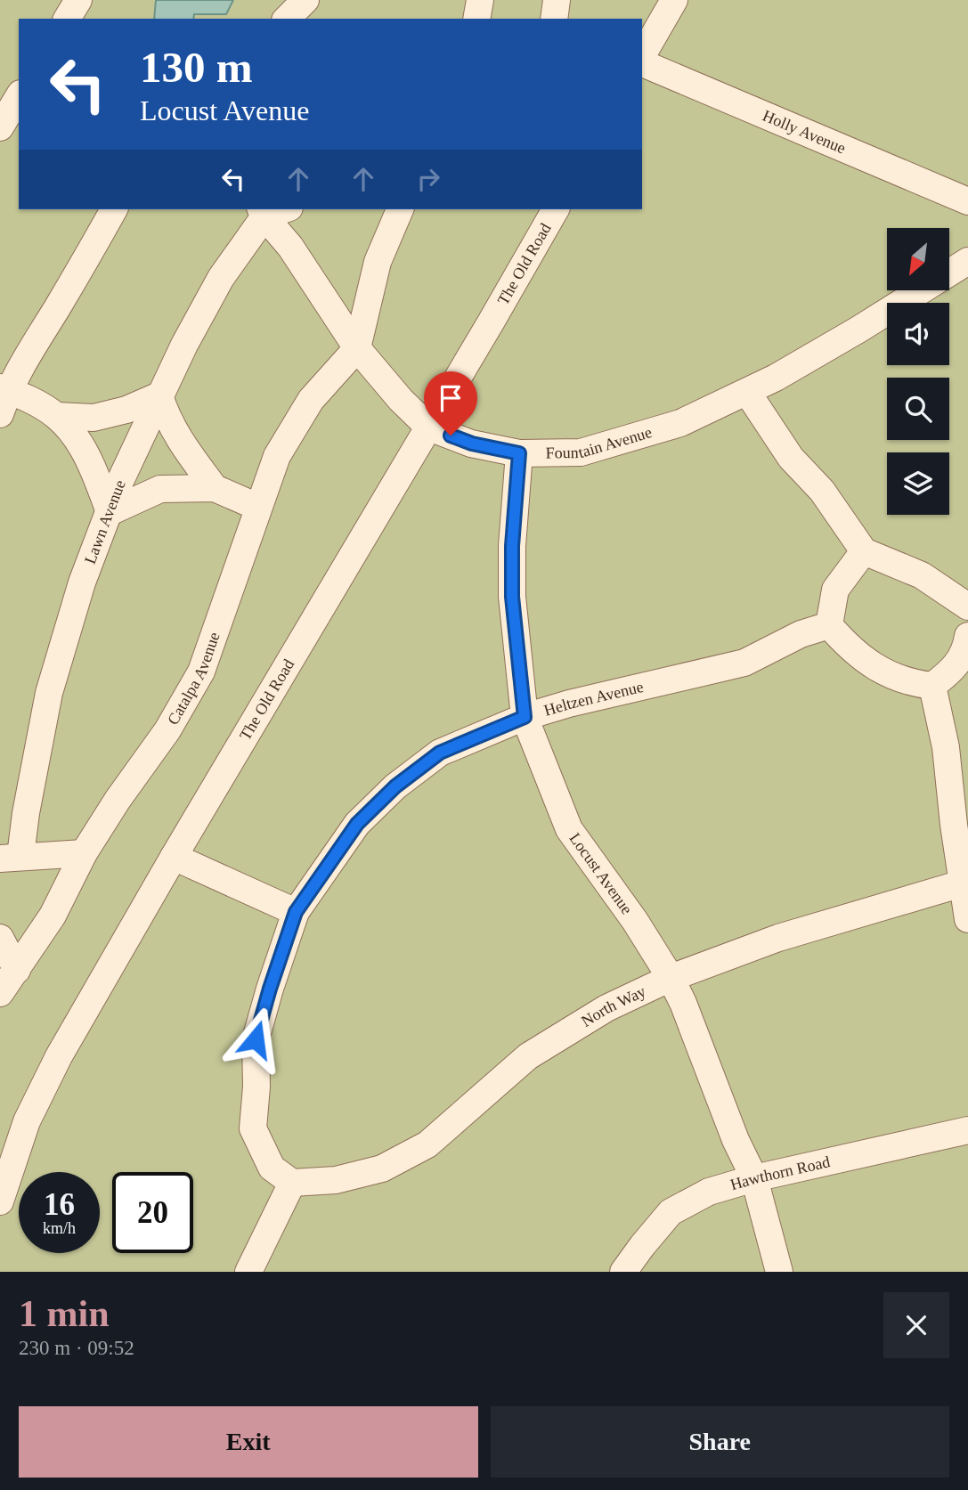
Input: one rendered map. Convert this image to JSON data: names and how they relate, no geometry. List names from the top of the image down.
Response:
{
  "streets": {
    "lane": [
      "Holly Avenue",
      "The Old Road",
      "Fountain Avenue",
      "Lawn Avenue",
      "Catalpa Avenue",
      "Heltzen Avenue",
      "Locust Avenue",
      "North Way",
      "Hawthorn Road"
    ]
  },
  "crossings": [
    ["The Old Road", "Fountain Avenue"],
    ["Fountain Avenue", "Lawn Avenue"],
    ["Fountain Avenue", "Catalpa Avenue"],
    ["Fountain Avenue", "Locust Avenue"],
    ["Heltzen Avenue", "Locust Avenue"],
    ["Heltzen Avenue", "North Way"],
    ["Locust Avenue", "North Way"],
    ["Locust Avenue", "Hawthorn Road"]
  ],
  "north": "bottom left",
  "page": {
    "turn": ["130 m", "Locust Avenue"],
    "speed": "16 km/h",
    "limit": "20",
    "heading": ["1 min", "230 m · 09:52"],
    "buttons": ["Exit", "Share"]
  }
}
